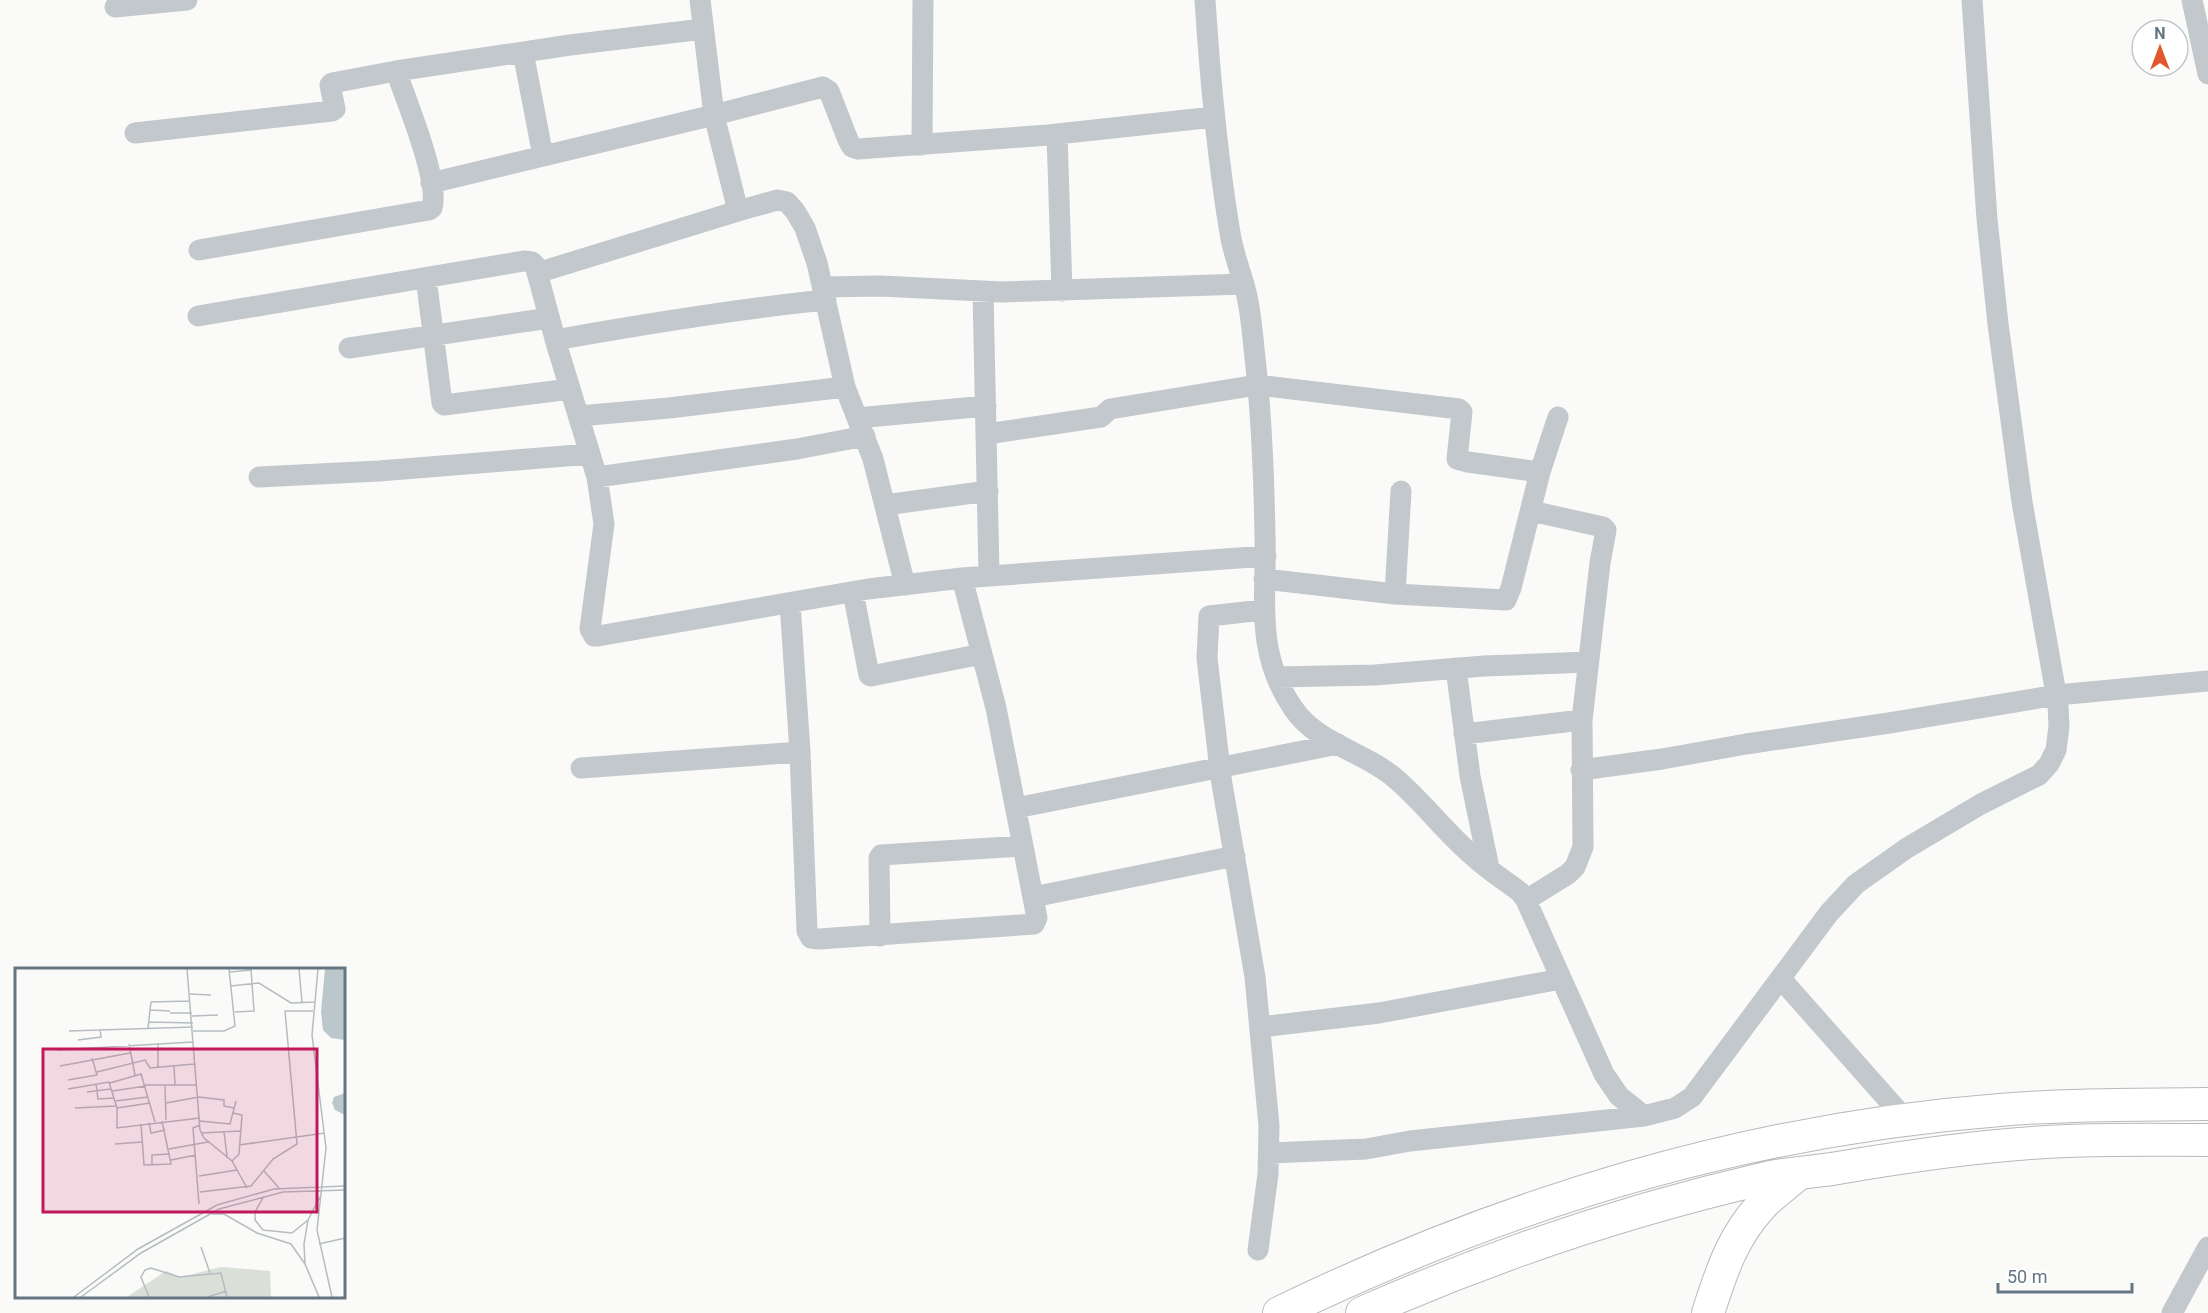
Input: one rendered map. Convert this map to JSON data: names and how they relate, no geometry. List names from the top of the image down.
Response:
{
  "scale_bar": "50 m",
  "north": "top"
}
